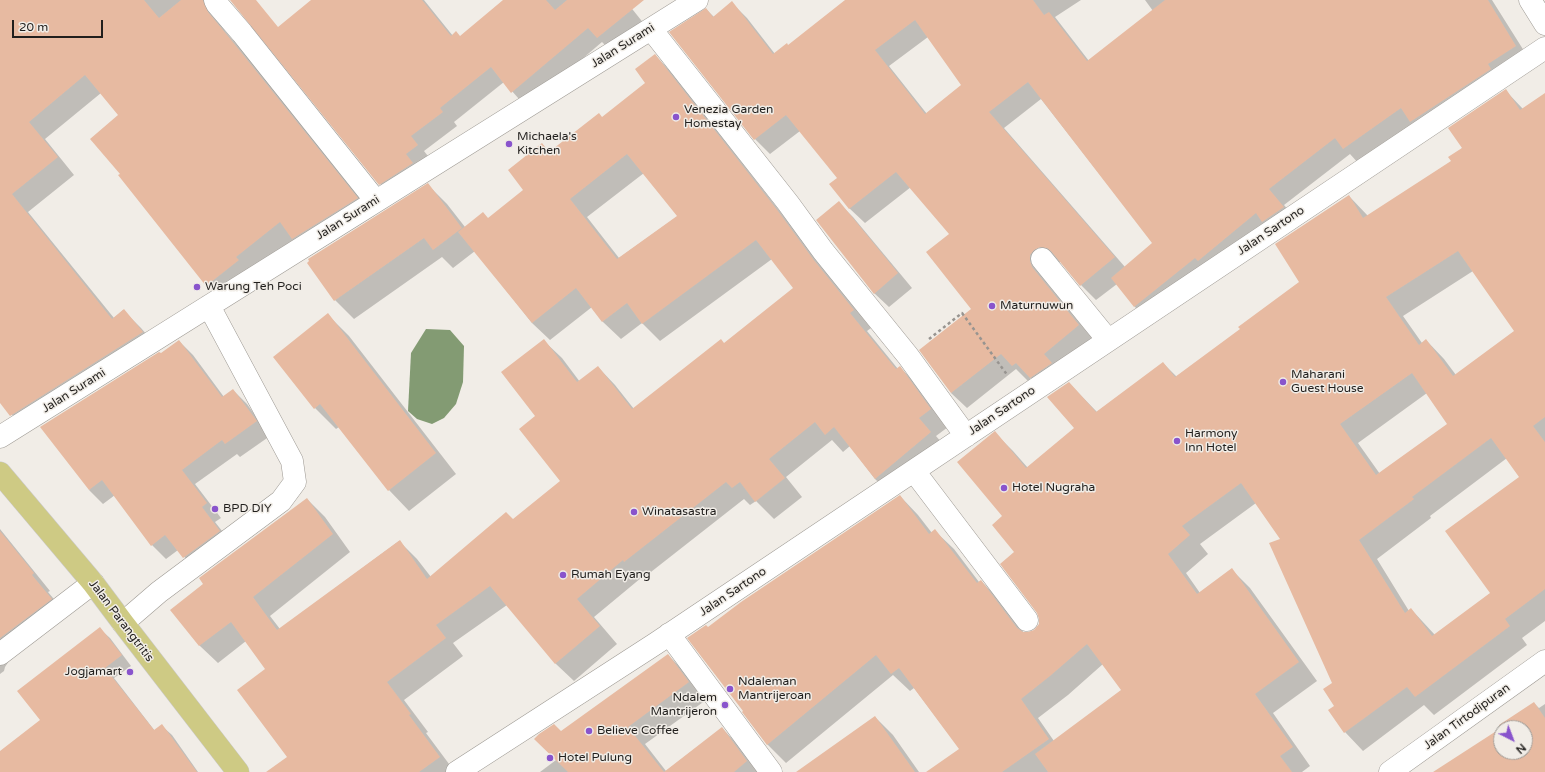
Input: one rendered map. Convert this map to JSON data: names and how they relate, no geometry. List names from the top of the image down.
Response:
{
  "streets": {
    "main road": ["Jalan Parangtritis"],
    "street": ["Jalan Surami", "Jalan Sartono", "Jalan Tirtodipuran"]
  },
  "places": [
    "Venezia Garden Homestay",
    "Michaela's Kitchen",
    "Warung Teh Poci",
    "Maturnuwun",
    "Maharani Guest House",
    "Harmony Inn Hotel",
    "Hotel Nugraha",
    "BPD DIY",
    "Winatasastra",
    "Rumah Eyang",
    "Jogjamart",
    "Ndaleman Mantrijeroan",
    "Ndalem Mantrijeron",
    "Believe Coffee",
    "Hotel Pulung"
  ],
  "scale_bar": "20 m",
  "north": "bottom right"
}
